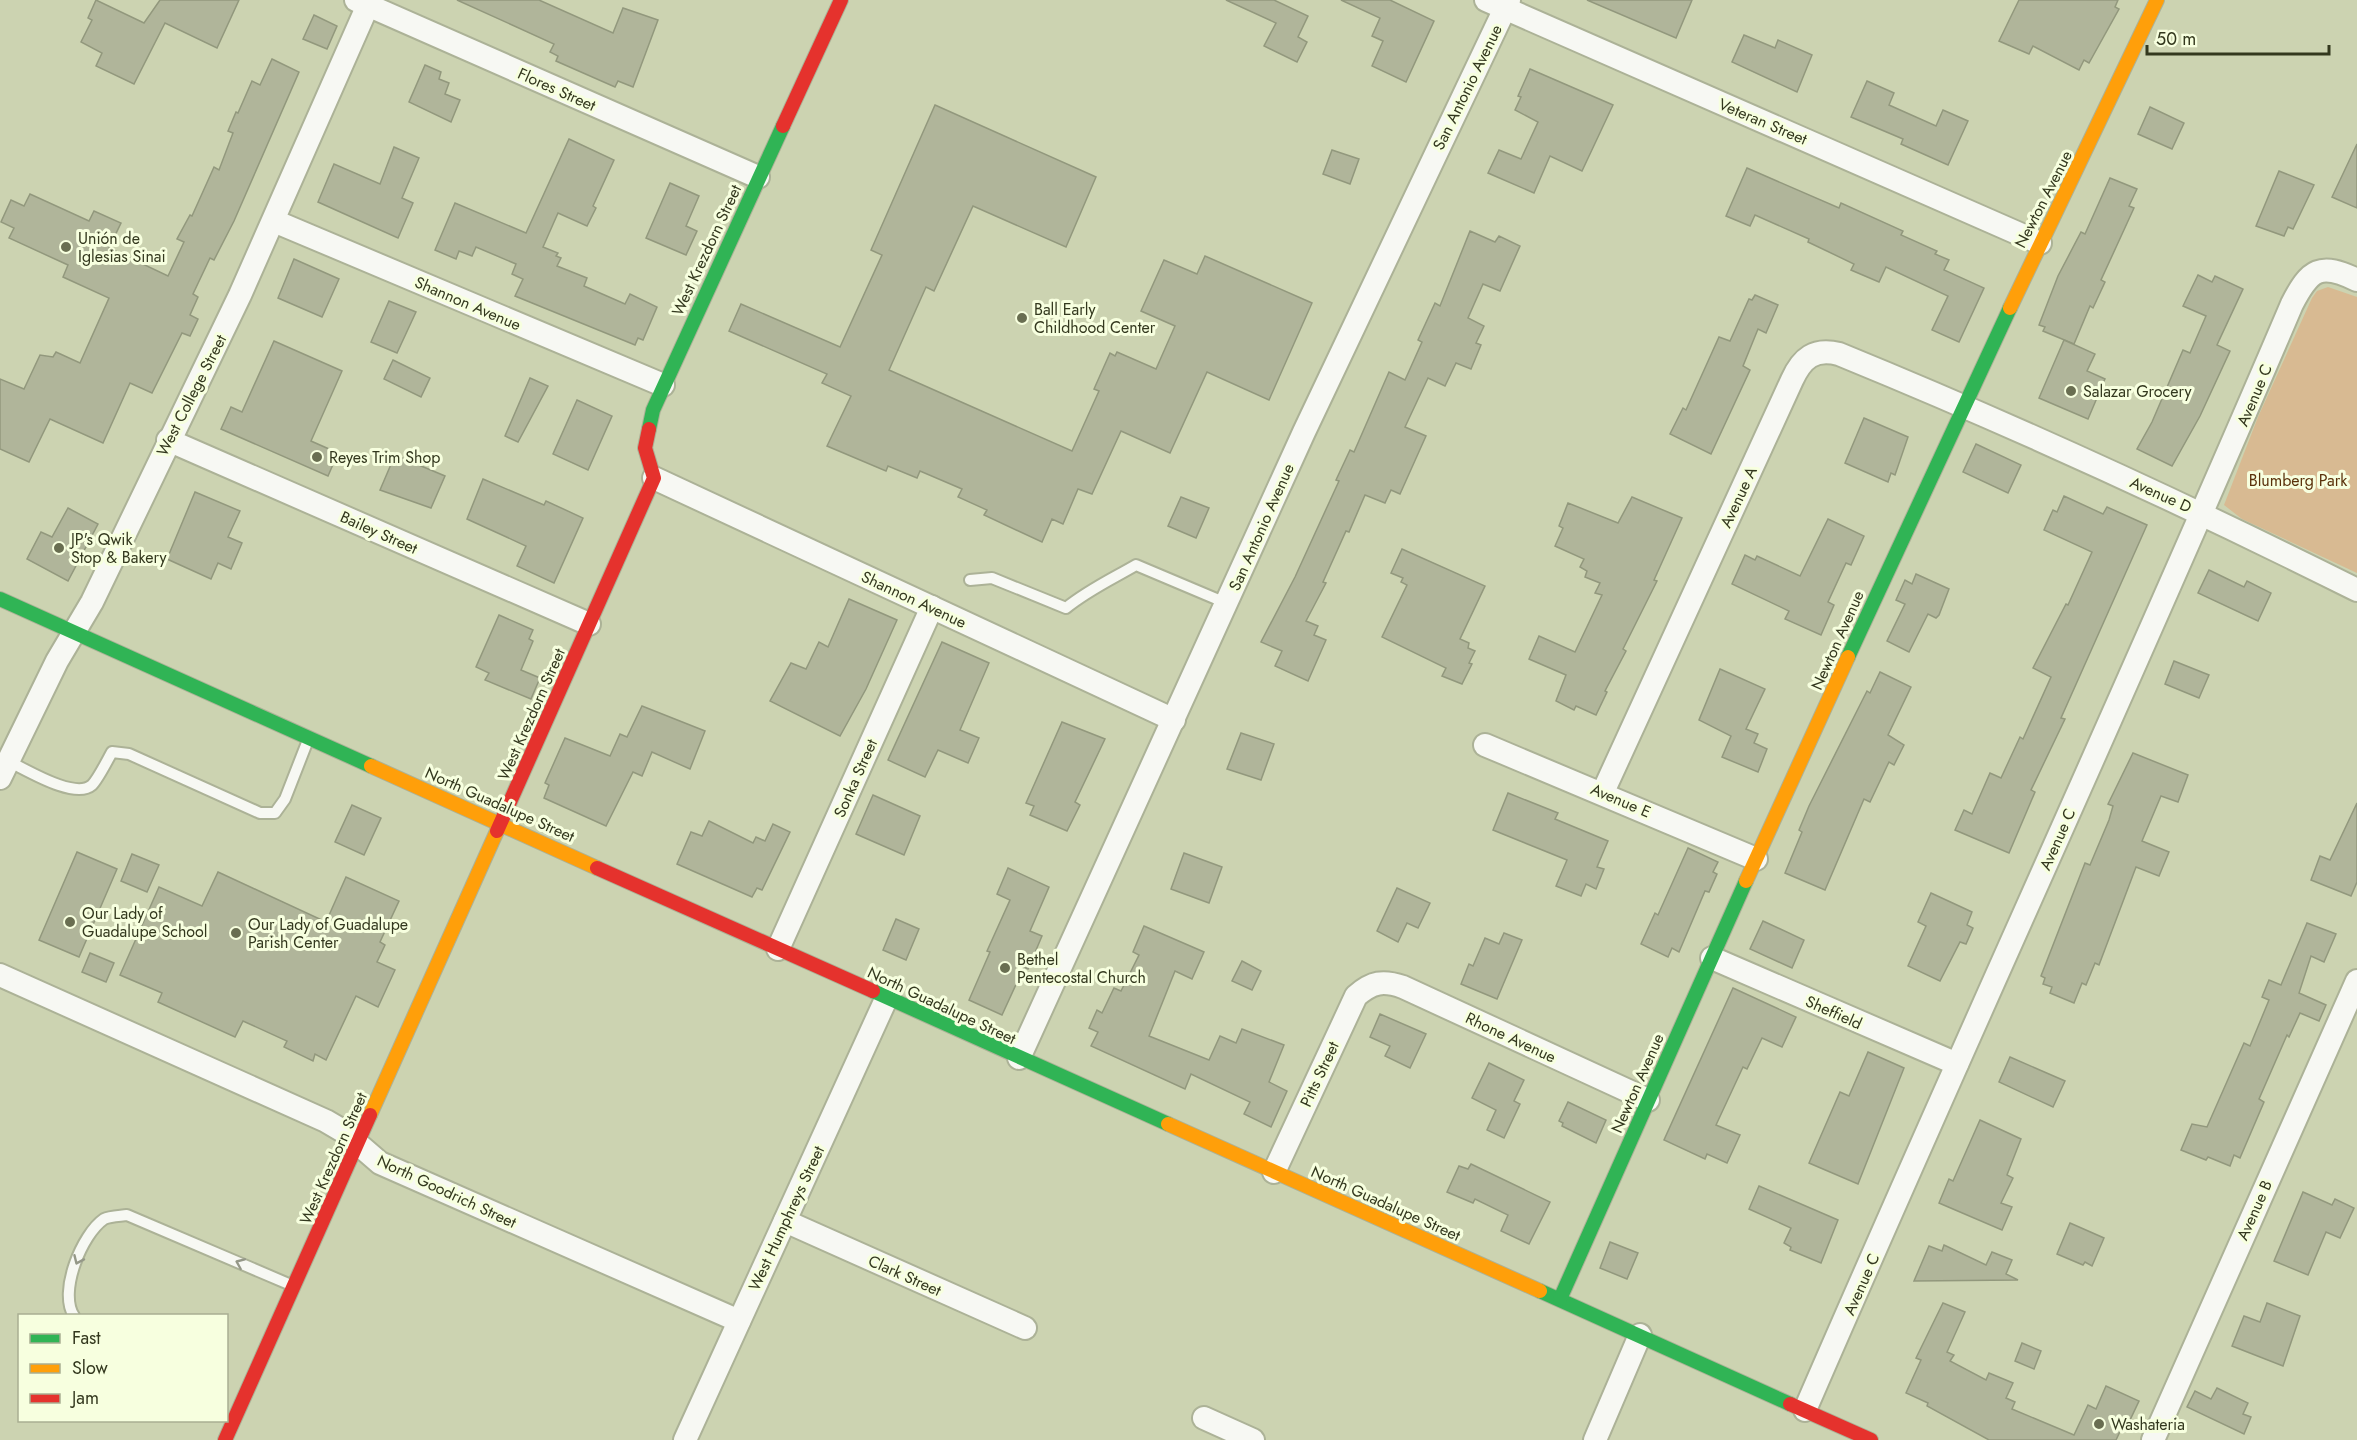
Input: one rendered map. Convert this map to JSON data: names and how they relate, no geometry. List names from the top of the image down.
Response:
{
  "streets": {
    "street": [
      "San Antonio Avenue",
      "Flores Street",
      "Veteran Street",
      "Newton Avenue",
      "West Krezdorn Street",
      "Shannon Avenue",
      "West College Street",
      "Avenue C",
      "Avenue D",
      "Avenue A",
      "Bailey Street",
      "Sonka Street",
      "Avenue E",
      "North Guadalupe Street",
      "Sheffield",
      "Rhone Avenue",
      "Pitts Street",
      "North Goodrich Street",
      "Avenue B",
      "West Humphreys Street",
      "Clark Street"
    ]
  },
  "crossings": [
    ["San Antonio Avenue", "Veteran Street"],
    ["San Antonio Avenue", "Shannon Avenue"],
    ["San Antonio Avenue", "North Guadalupe Street"],
    ["Flores Street", "West Krezdorn Street"],
    ["Flores Street", "West College Street"],
    ["Veteran Street", "Newton Avenue"],
    ["Newton Avenue", "Avenue D"],
    ["Newton Avenue", "Avenue A"],
    ["Newton Avenue", "Avenue E"],
    ["Newton Avenue", "North Guadalupe Street"],
    ["Newton Avenue", "Sheffield"],
    ["Newton Avenue", "Rhone Avenue"],
    ["West Krezdorn Street", "Shannon Avenue"],
    ["West Krezdorn Street", "Bailey Street"],
    ["West Krezdorn Street", "North Guadalupe Street"],
    ["West Krezdorn Street", "North Goodrich Street"],
    ["Shannon Avenue", "West College Street"],
    ["Shannon Avenue", "Sonka Street"],
    ["West College Street", "Bailey Street"],
    ["West College Street", "North Guadalupe Street"],
    ["Avenue C", "Avenue D"],
    ["Avenue C", "North Guadalupe Street"],
    ["Avenue C", "Sheffield"],
    ["Avenue D", "Avenue A"],
    ["Avenue A", "Avenue E"],
    ["Sonka Street", "North Guadalupe Street"],
    ["North Guadalupe Street", "Pitts Street"],
    ["North Guadalupe Street", "West Humphreys Street"],
    ["Rhone Avenue", "Pitts Street"],
    ["North Goodrich Street", "West Humphreys Street"],
    ["West Humphreys Street", "Clark Street"]
  ],
  "parks": ["Blumberg Park"],
  "places": [
    "Unión de Iglesias Sinai",
    "Ball Early Childhood Center",
    "Salazar Grocery",
    "Reyes Trim Shop",
    "JP's Qwik Stop & Bakery",
    "Our Lady of Guadalupe School",
    "Our Lady of Guadalupe Parish Center",
    "Bethel Pentecostal Church",
    "Washateria"
  ],
  "legend": ["Fast", "Slow", "Jam"],
  "scale_bar": "50 m"
}
